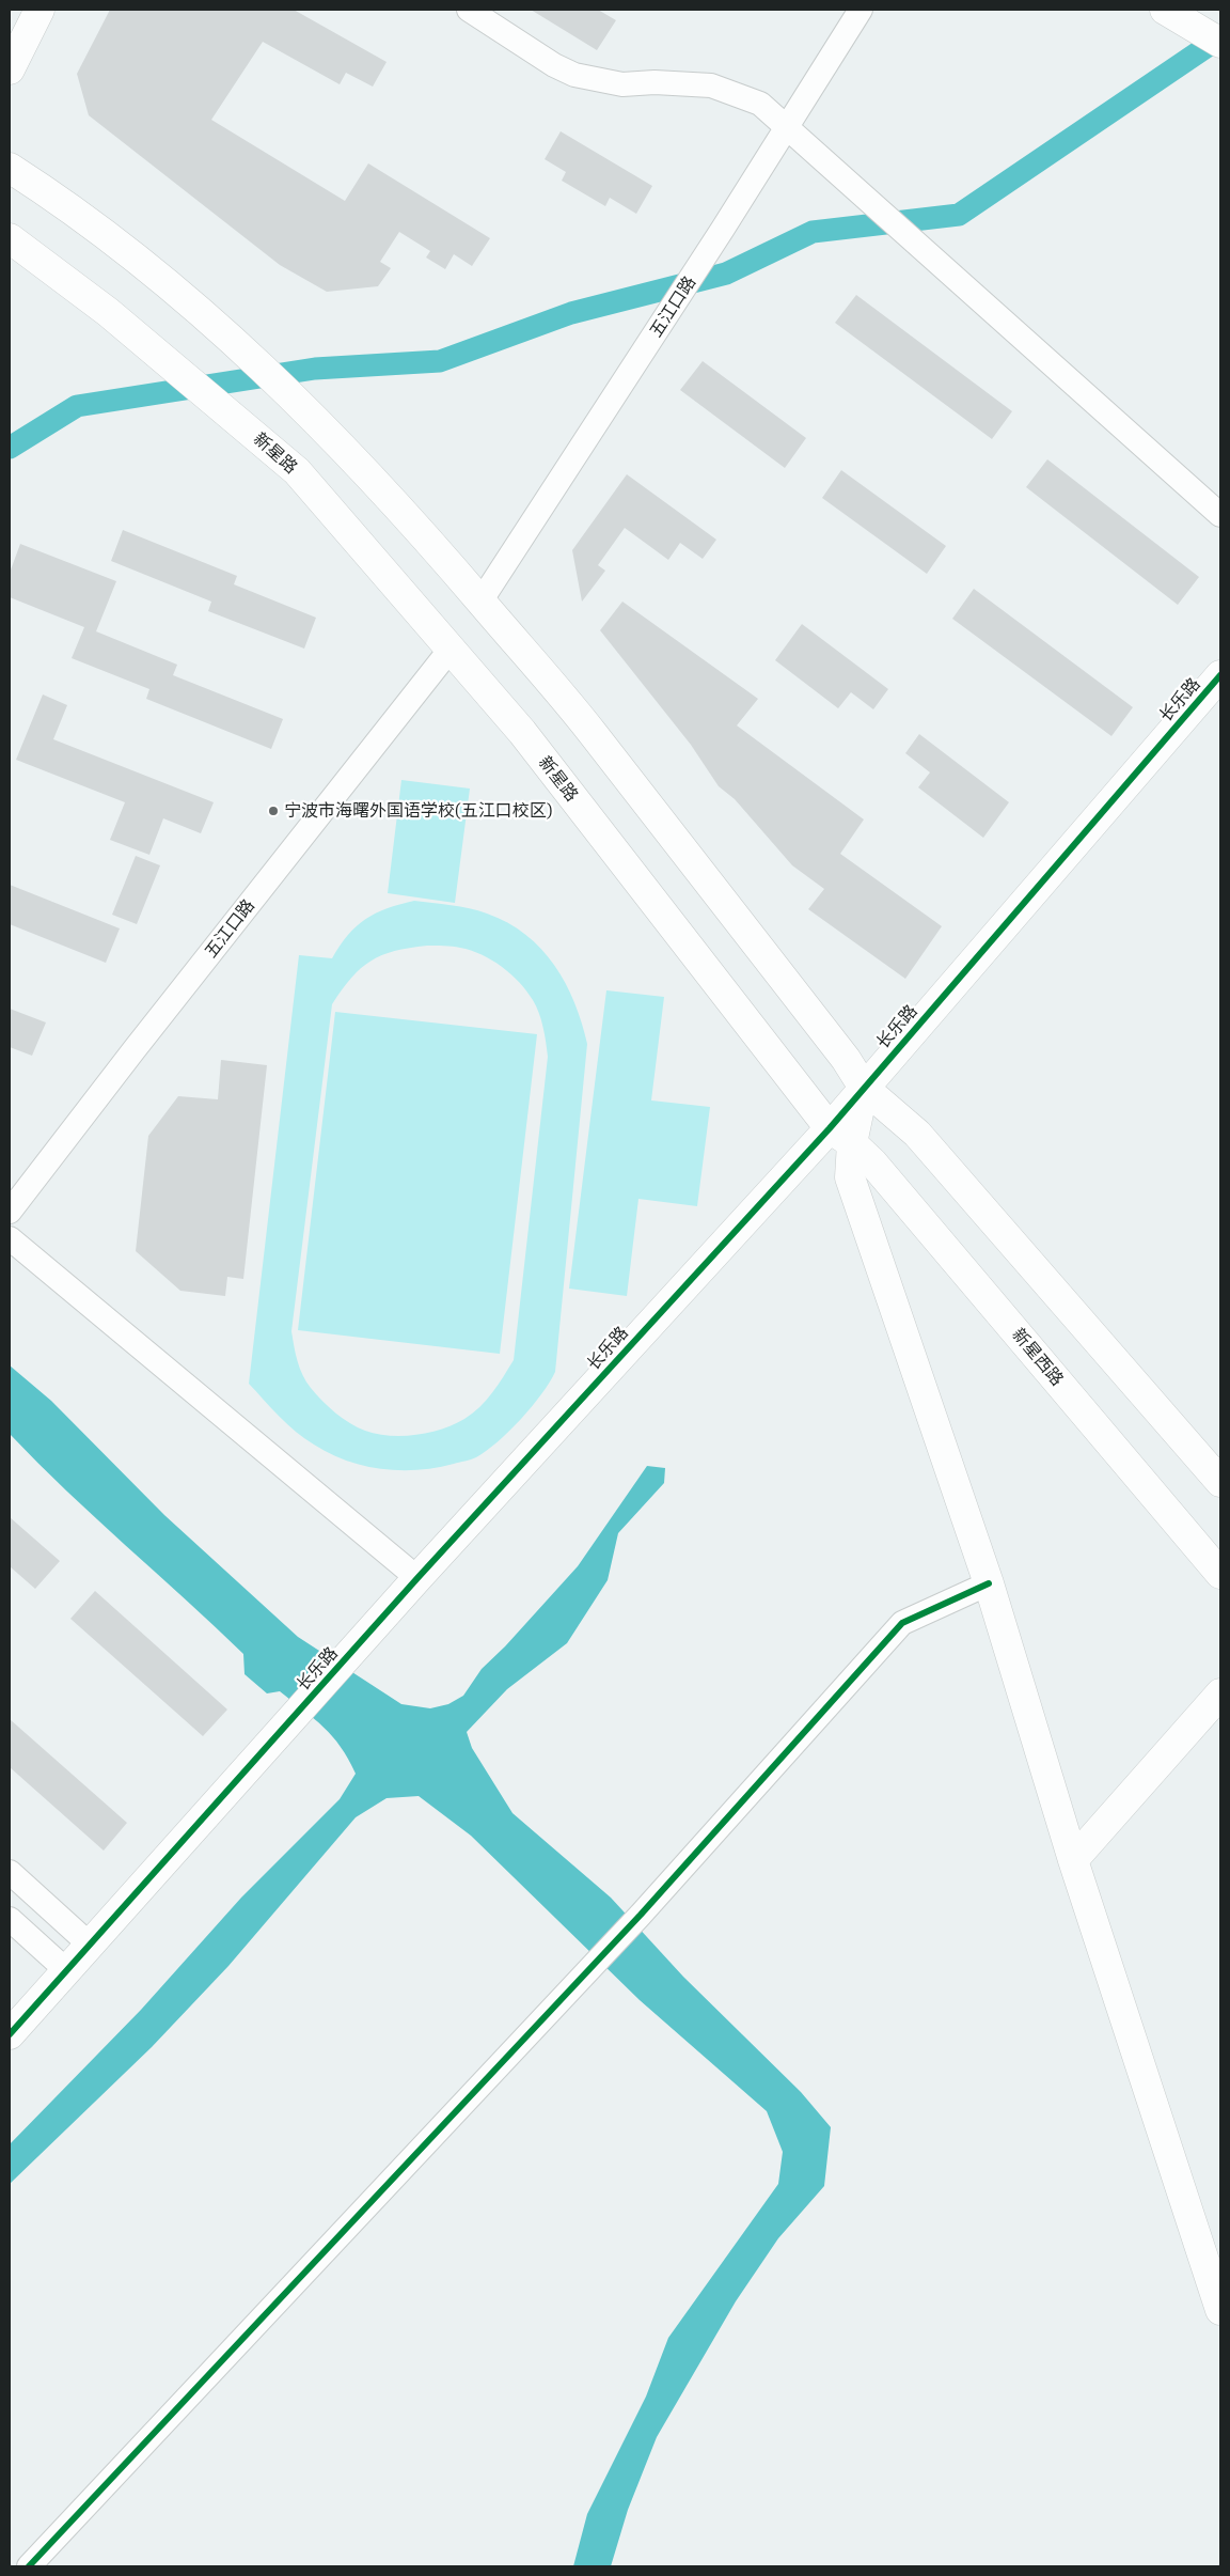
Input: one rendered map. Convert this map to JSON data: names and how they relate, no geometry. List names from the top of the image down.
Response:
{
  "streets": {
    "main road": ["新星路", "长乐路", "新星西路"],
    "street": ["五江口路"]
  },
  "crossings": [
    ["五江口路", "新星路"],
    ["新星路", "长乐路"],
    ["新星路", "新星西路"],
    ["长乐路", "新星西路"]
  ],
  "places": ["宁波市海曙外国语学校(五江口校区)"]
}
